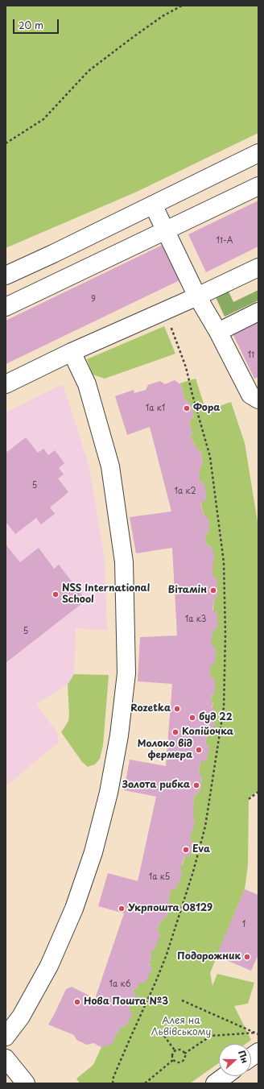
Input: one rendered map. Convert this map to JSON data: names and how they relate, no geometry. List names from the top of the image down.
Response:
{
  "parks": ["Алея на Львівському"],
  "places": [
    "Фора",
    "Вітамін",
    "NSS International School",
    "Rozetka",
    "буд 22",
    "Копійочка",
    "Молоко від фермера",
    "Золота рибка",
    "Eva",
    "Укрпошта 08129",
    "Подорожник",
    "Нова Пошта №3"
  ],
  "house_numbers": [
    "11-А",
    "9",
    "11",
    "1а к1",
    "5",
    "1а к2",
    "1а к3",
    "5",
    "1а к5",
    "1",
    "1а к6"
  ],
  "scale_bar": "20 m",
  "north": "right"
}
